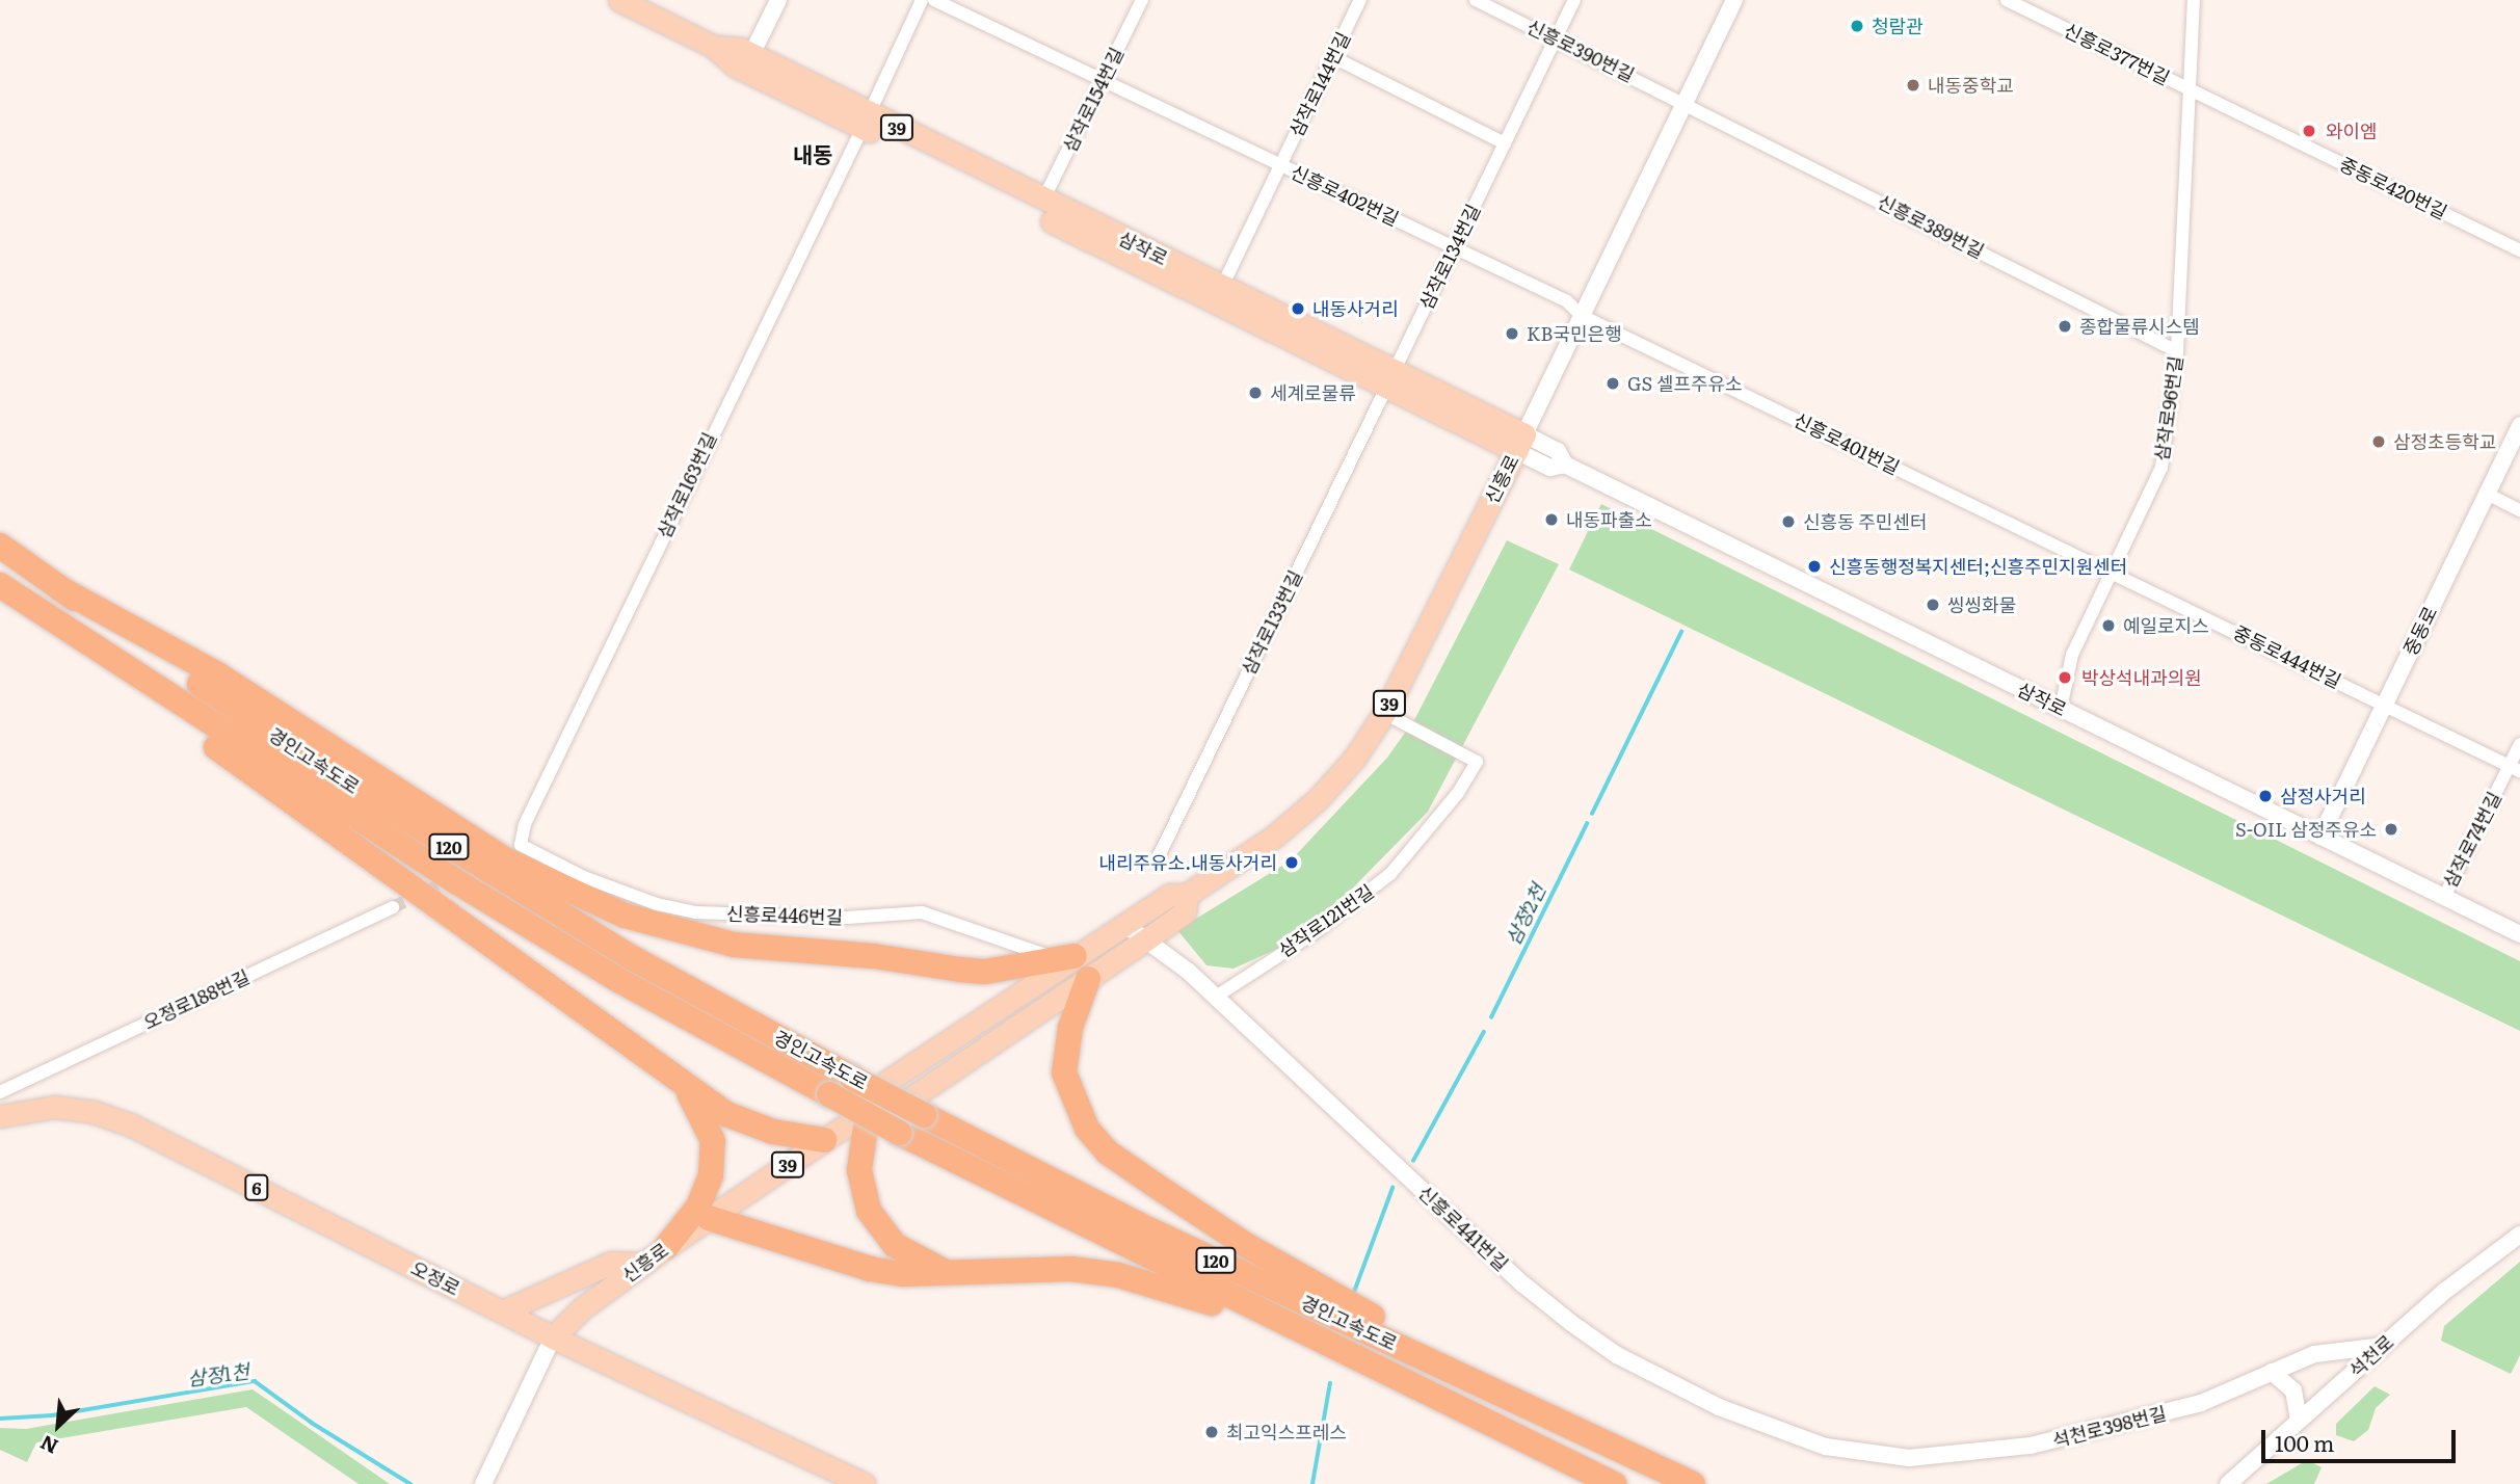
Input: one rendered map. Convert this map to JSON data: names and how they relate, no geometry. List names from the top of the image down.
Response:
{
  "streets": {
    "highway": ["경인고속도로", "120"],
    "main road": [
      "39",
      "삼작로",
      "신흥로",
      "6",
      "오정로"
    ],
    "street": [
      "신흥로390번길",
      "신흥로377번길",
      "삼작로144번길",
      "삼작로154번길",
      "중동로420번길",
      "신흥로402번길",
      "신흥로389번길",
      "삼작로134번길",
      "삼작로96번길",
      "신흥로401번길",
      "삼작로163번길",
      "삼작로133번길",
      "중동로",
      "중동로444번길",
      "삼작로74번길",
      "신흥로446번길",
      "삼작로121번길",
      "오정로188번길",
      "신흥로441번길",
      "석천로",
      "석천로398번길"
    ]
  },
  "crossings": [
    ["신흥로390번길", "신흥로389번길"],
    ["신흥로390번길", "삼작로134번길"],
    ["신흥로390번길", "신흥로"],
    ["신흥로377번길", "중동로420번길"],
    ["신흥로377번길", "삼작로96번길"],
    ["삼작로144번길", "신흥로402번길"],
    ["삼작로144번길", "삼작로"],
    ["삼작로154번길", "신흥로402번길"],
    ["삼작로154번길", "삼작로"],
    ["중동로420번길", "삼작로96번길"],
    ["신흥로402번길", "삼작로134번길"],
    ["신흥로402번길", "신흥로401번길"],
    ["신흥로402번길", "신흥로"],
    ["신흥로389번길", "삼작로96번길"],
    ["신흥로389번길", "신흥로"],
    ["삼작로", "삼작로134번길"],
    ["삼작로", "삼작로96번길"],
    ["삼작로", "신흥로"],
    ["삼작로", "삼작로163번길"],
    ["삼작로", "삼작로133번길"],
    ["삼작로", "중동로"],
    ["삼작로", "삼작로74번길"],
    ["삼작로134번길", "삼작로133번길"],
    ["삼작로96번길", "신흥로401번길"],
    ["삼작로96번길", "중동로444번길"],
    ["신흥로401번길", "신흥로"],
    ["신흥로401번길", "중동로444번길"],
    ["신흥로", "신흥로446번길"],
    ["신흥로", "삼작로121번길"],
    ["신흥로", "신흥로441번길"],
    ["신흥로", "오정로"],
    ["삼작로163번길", "신흥로446번길"],
    ["중동로", "중동로444번길"],
    ["중동로444번길", "삼작로74번길"],
    ["삼작로121번길", "신흥로441번길"],
    ["신흥로441번길", "석천로398번길"],
    ["석천로", "석천로398번길"]
  ],
  "districts": ["내동"],
  "water": ["삼정2천", "삼정1천"],
  "places": [
    "청람관",
    "내동중학교",
    "와이엠",
    "내동사거리",
    "종합물류시스템",
    "KB국민은행",
    "GS 셀프주유소",
    "세계로물류",
    "삼정초등학교",
    "내동파출소",
    "신흥동 주민센터",
    "신흥동행정복지센터;신흥주민지원센터",
    "씽씽화물",
    "예일로지스",
    "박상석내과의원",
    "삼정사거리",
    "S-OIL 삼정주유소",
    "내리주유소.내동사거리",
    "최고익스프레스"
  ],
  "scale_bar": "100 m",
  "north": "bottom left"
}
